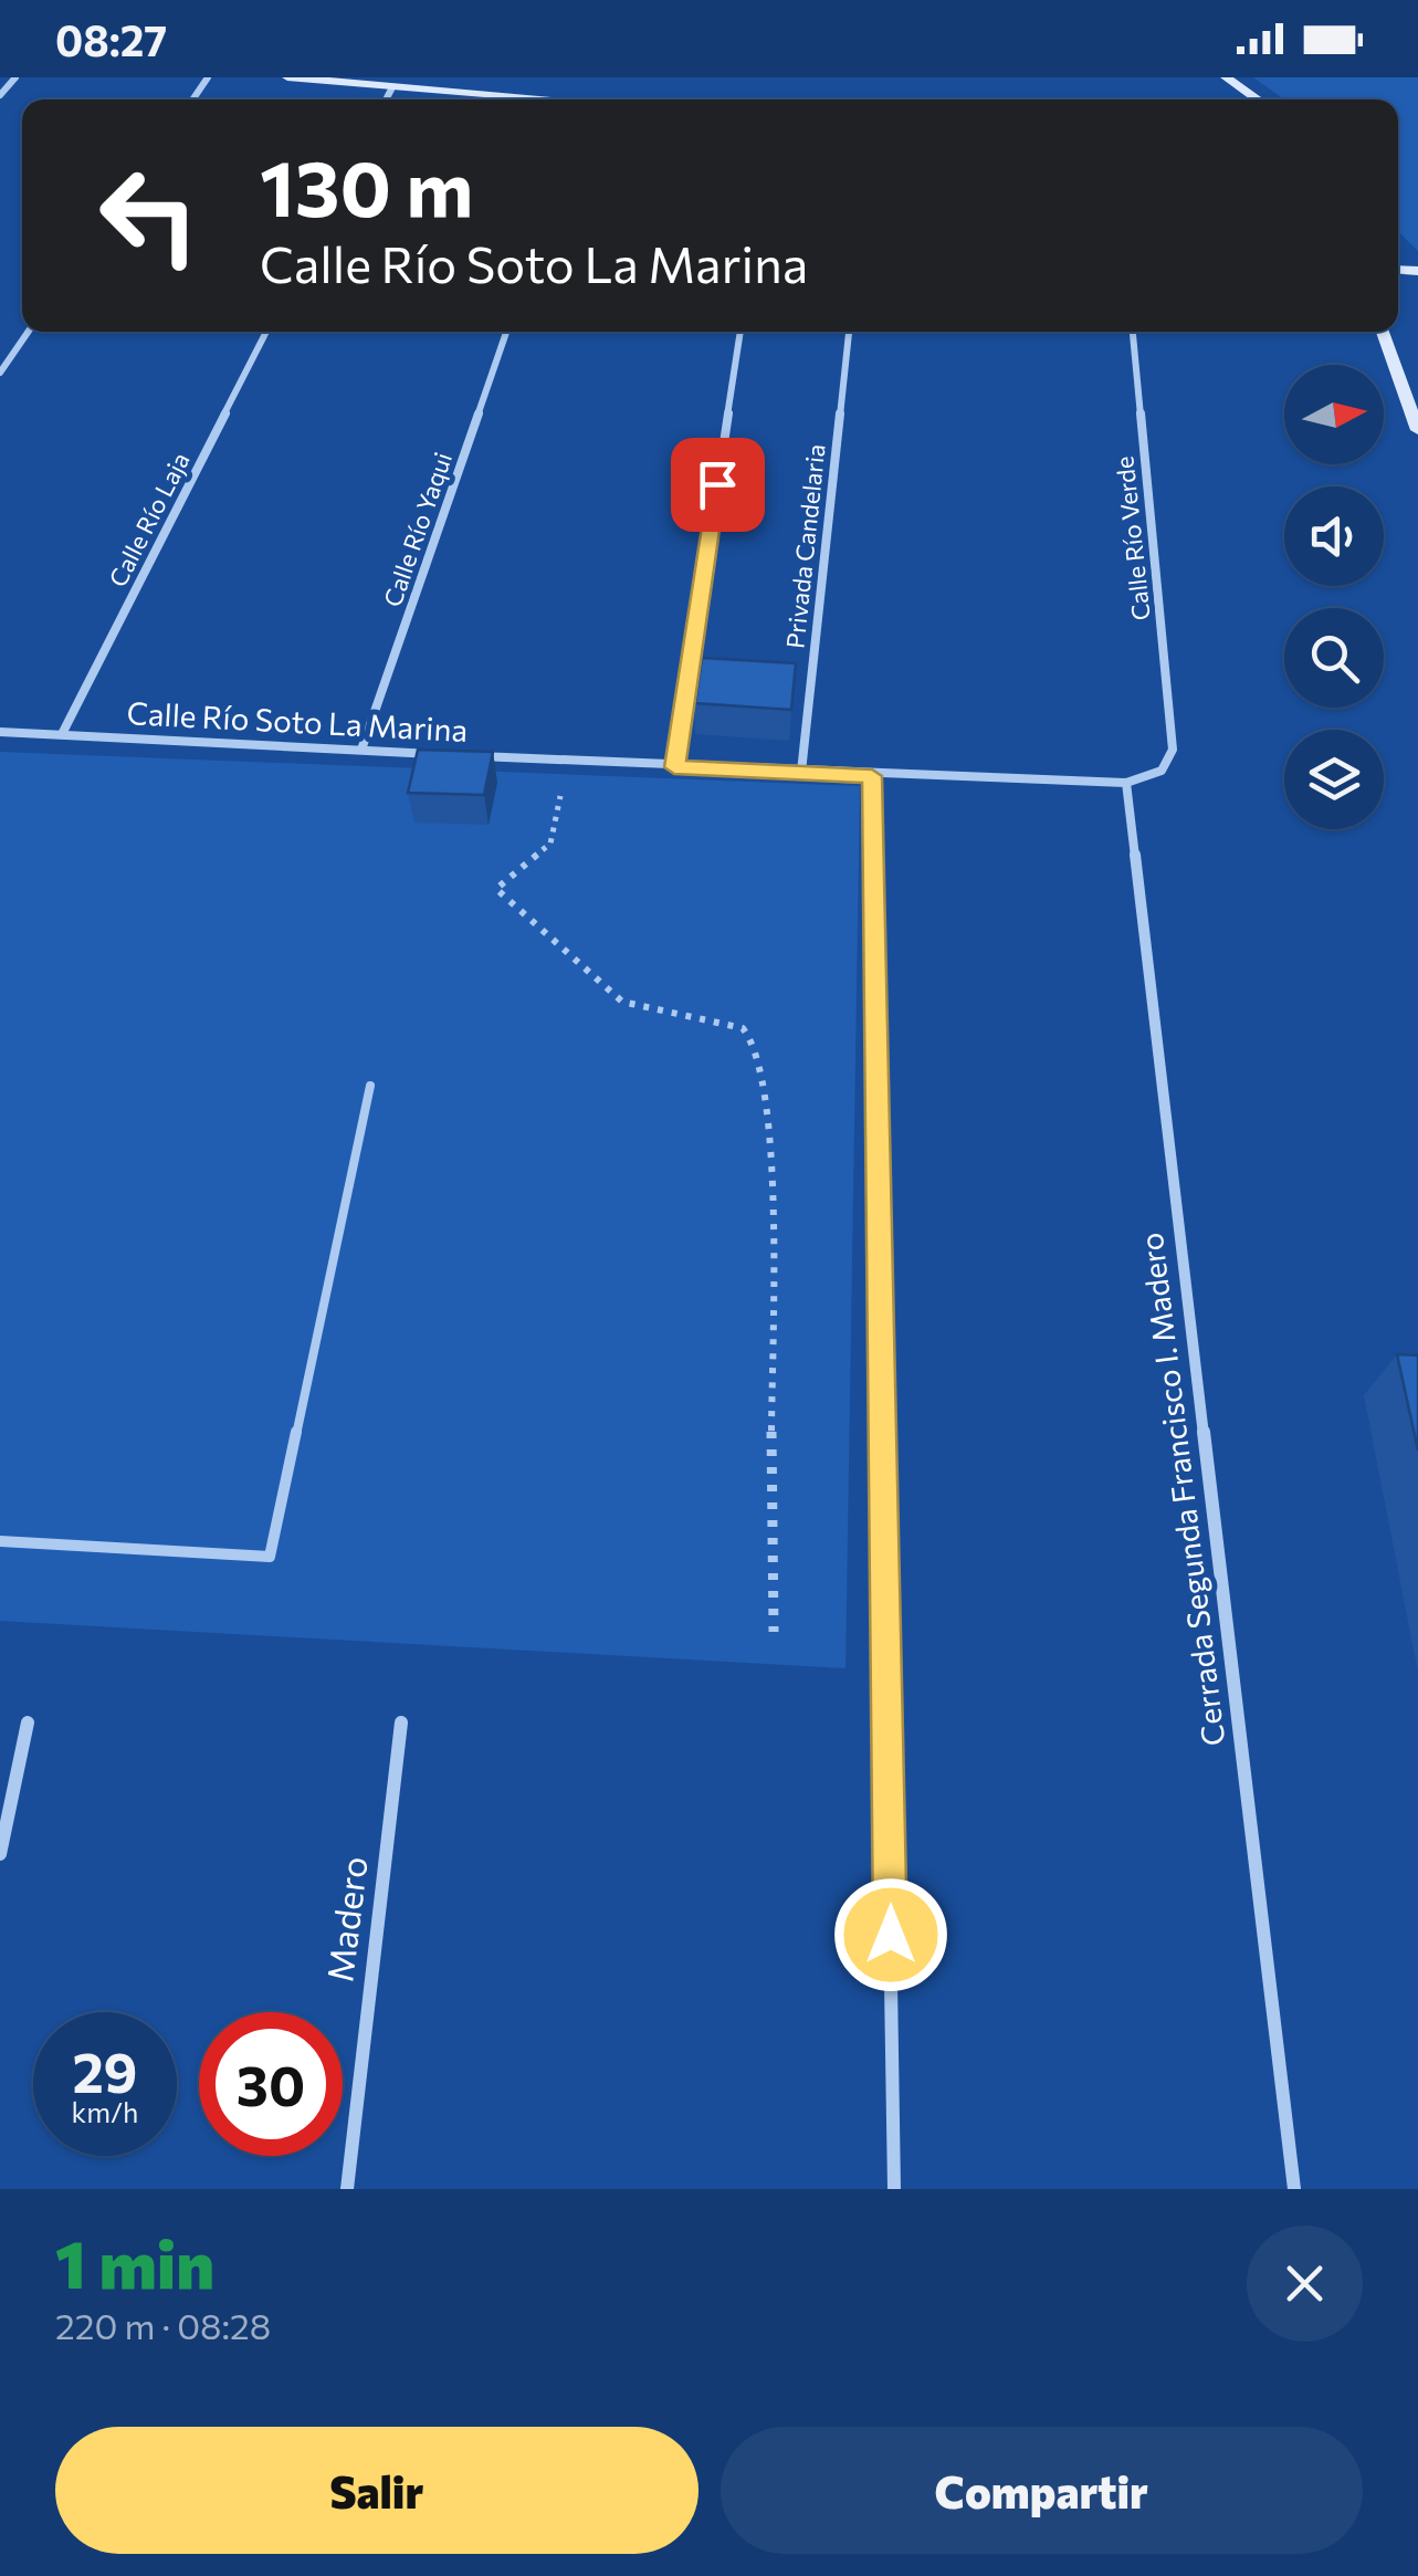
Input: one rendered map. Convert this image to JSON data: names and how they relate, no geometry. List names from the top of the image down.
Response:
{
  "streets": {
    "street": [
      "Calle Río Laja",
      "Calle Río Yaqui",
      "Calle Río Verde",
      "Privada Candelaria",
      "Calle Río Soto La Marina",
      "Cerrada Segunda Francisco I. Madero",
      "Madero"
    ]
  },
  "crossings": [
    ["Calle Río Laja", "Calle Río Soto La Marina"],
    ["Calle Río Yaqui", "Calle Río Soto La Marina"],
    ["Calle Río Verde", "Calle Río Soto La Marina"],
    ["Calle Río Verde", "Cerrada Segunda Francisco I. Madero"],
    ["Privada Candelaria", "Calle Río Soto La Marina"],
    ["Calle Río Soto La Marina", "Cerrada Segunda Francisco I. Madero"]
  ],
  "north": "right",
  "page": {
    "status": "08:27",
    "turn": ["130 m", "Calle Río Soto La Marina"],
    "speed": "29 km/h",
    "limit": "30",
    "heading": ["1 min", "220 m · 08:28"],
    "buttons": ["Salir", "Compartir"]
  }
}
